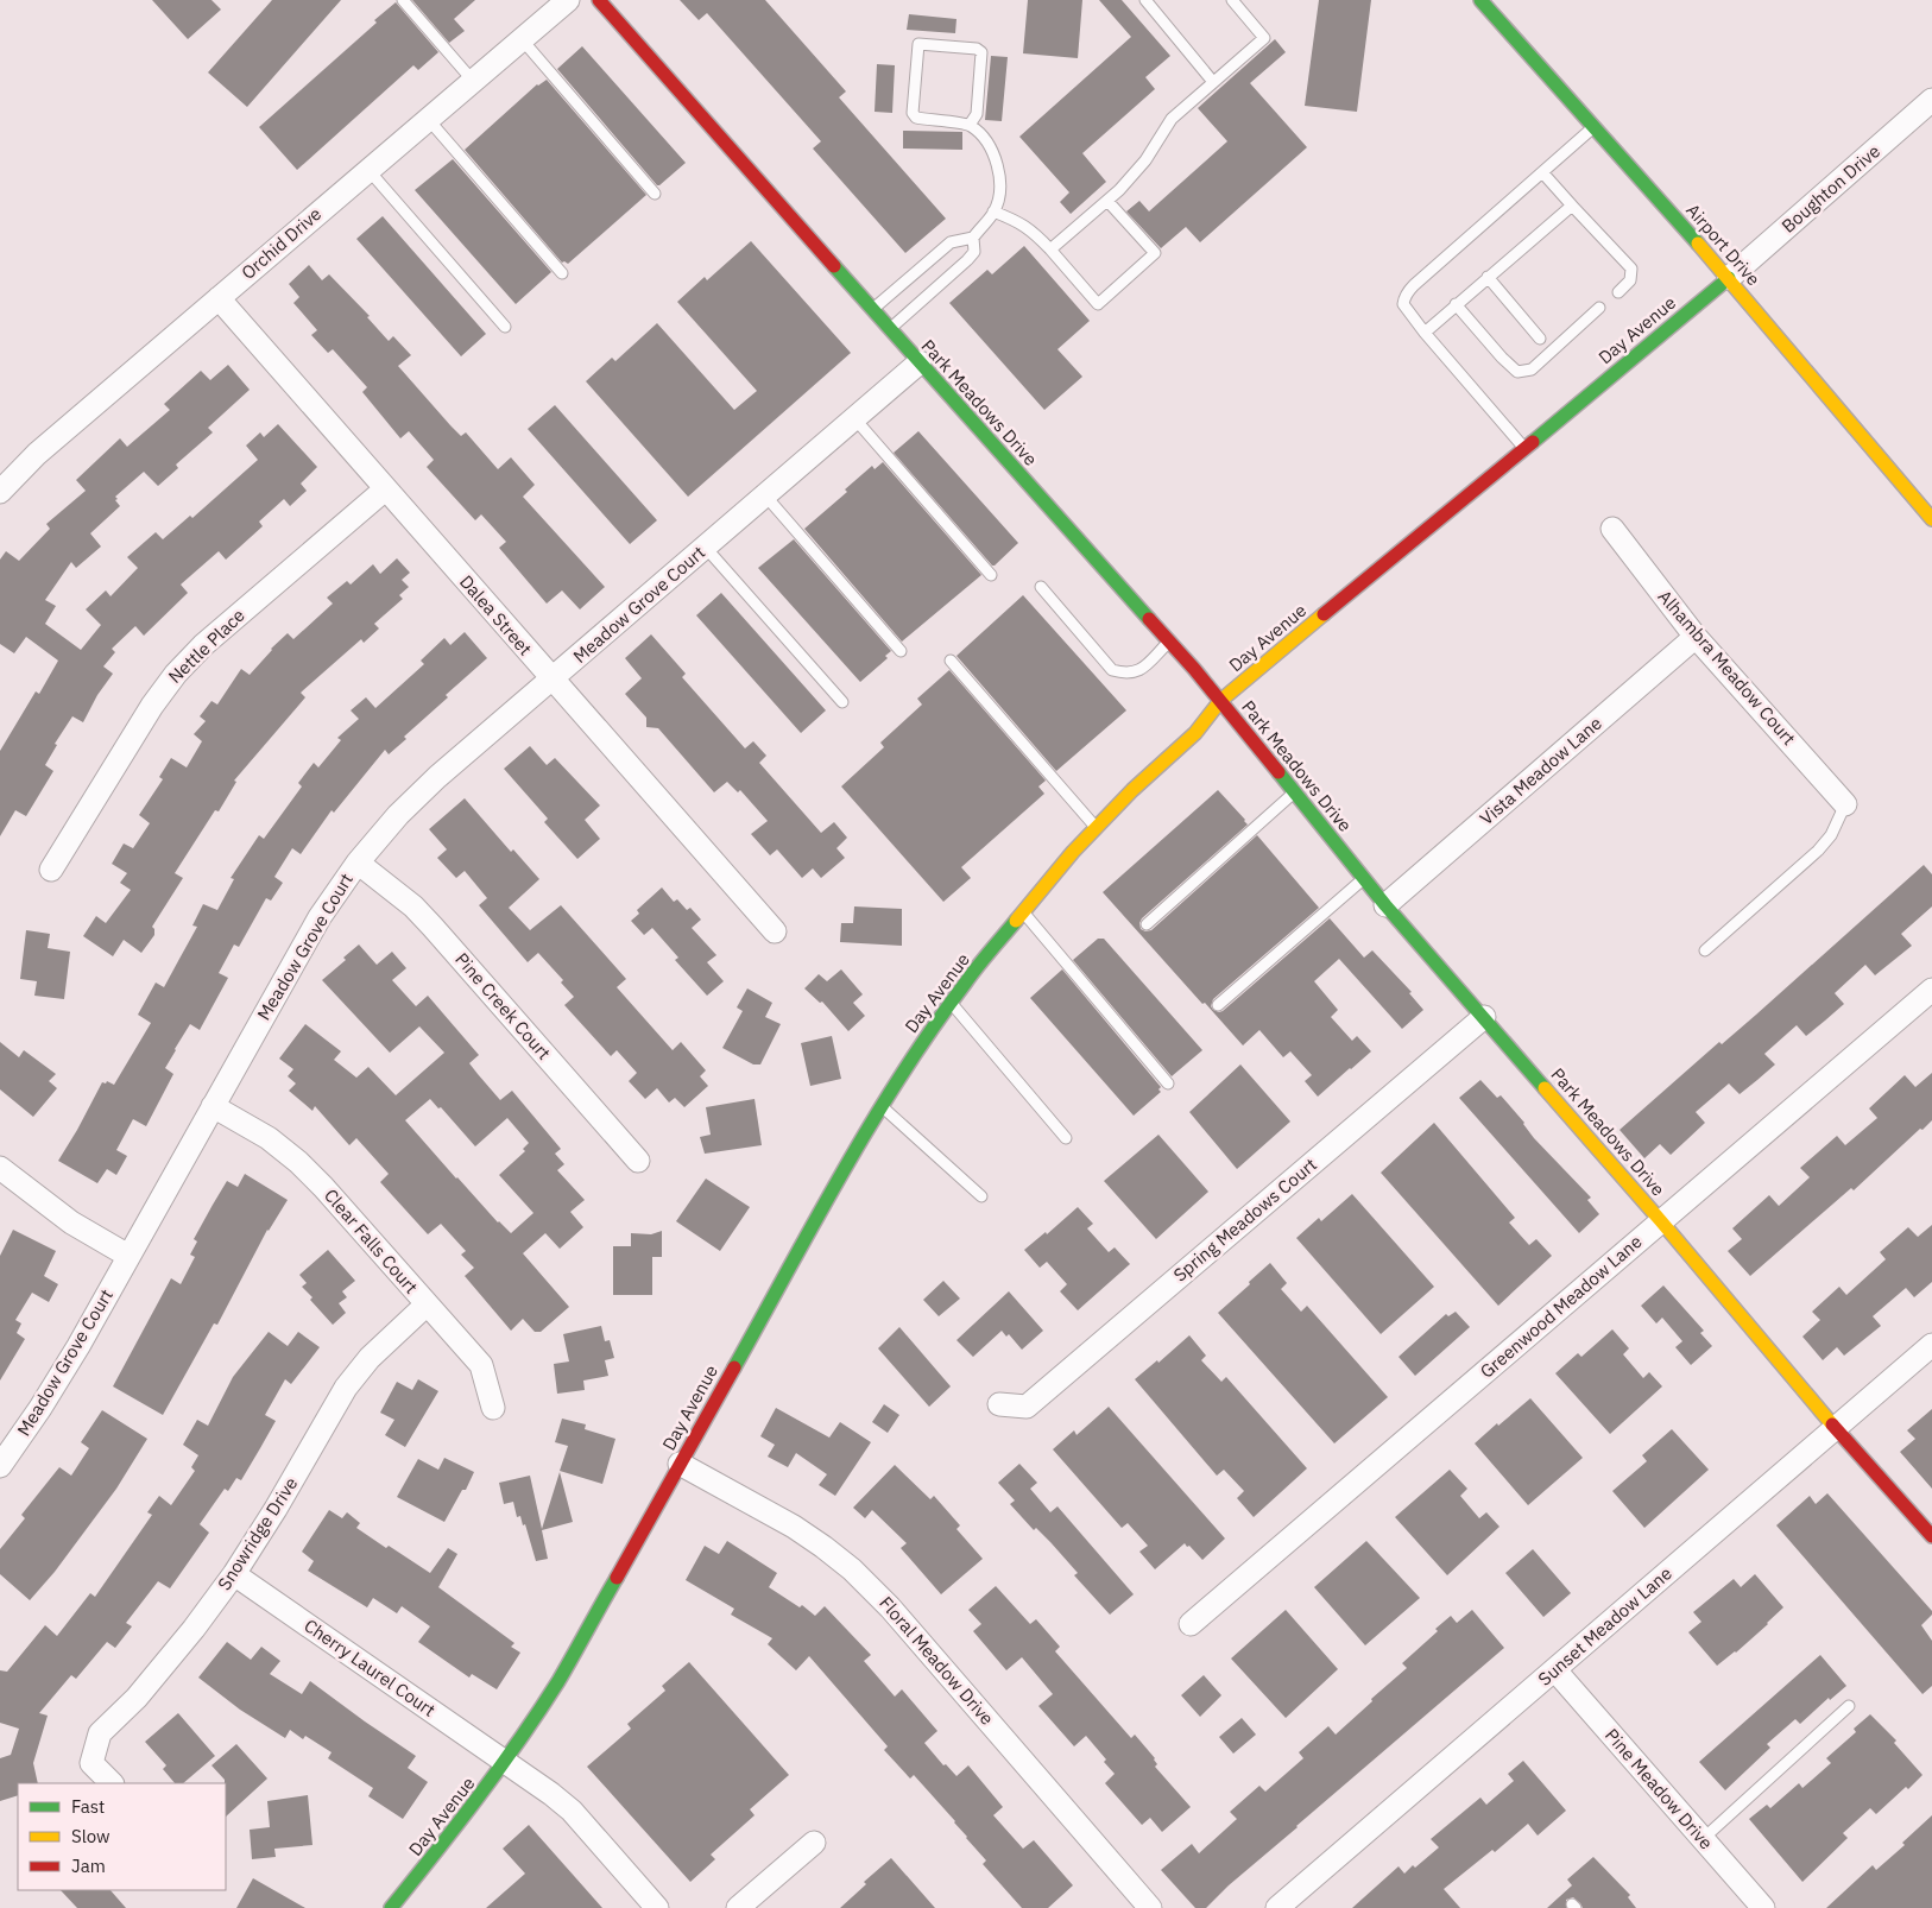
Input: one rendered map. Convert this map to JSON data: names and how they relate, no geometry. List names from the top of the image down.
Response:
{
  "streets": {
    "street": [
      "Boughton Drive",
      "Orchid Drive",
      "Airport Drive",
      "Day Avenue",
      "Park Meadows Drive",
      "Meadow Grove Court",
      "Dalea Street",
      "Nettle Place",
      "Alhambra Meadow Court",
      "Vista Meadow Lane",
      "Pine Creek Court",
      "Spring Meadows Court",
      "Clear Falls Court",
      "Greenwood Meadow Lane",
      "Snowridge Drive",
      "Sunset Meadow Lane",
      "Floral Meadow Drive",
      "Cherry Laurel Court",
      "Pine Meadow Drive"
    ]
  },
  "crossings": [
    ["Boughton Drive", "Airport Drive"],
    ["Boughton Drive", "Day Avenue"],
    ["Orchid Drive", "Dalea Street"],
    ["Airport Drive", "Day Avenue"],
    ["Day Avenue", "Park Meadows Drive"],
    ["Day Avenue", "Floral Meadow Drive"],
    ["Day Avenue", "Cherry Laurel Court"],
    ["Park Meadows Drive", "Meadow Grove Court"],
    ["Park Meadows Drive", "Vista Meadow Lane"],
    ["Park Meadows Drive", "Spring Meadows Court"],
    ["Park Meadows Drive", "Greenwood Meadow Lane"],
    ["Park Meadows Drive", "Sunset Meadow Lane"],
    ["Meadow Grove Court", "Dalea Street"],
    ["Meadow Grove Court", "Pine Creek Court"],
    ["Meadow Grove Court", "Clear Falls Court"],
    ["Dalea Street", "Nettle Place"],
    ["Alhambra Meadow Court", "Vista Meadow Lane"],
    ["Clear Falls Court", "Snowridge Drive"],
    ["Snowridge Drive", "Cherry Laurel Court"],
    ["Sunset Meadow Lane", "Pine Meadow Drive"]
  ],
  "legend": ["Fast", "Slow", "Jam"]
}
